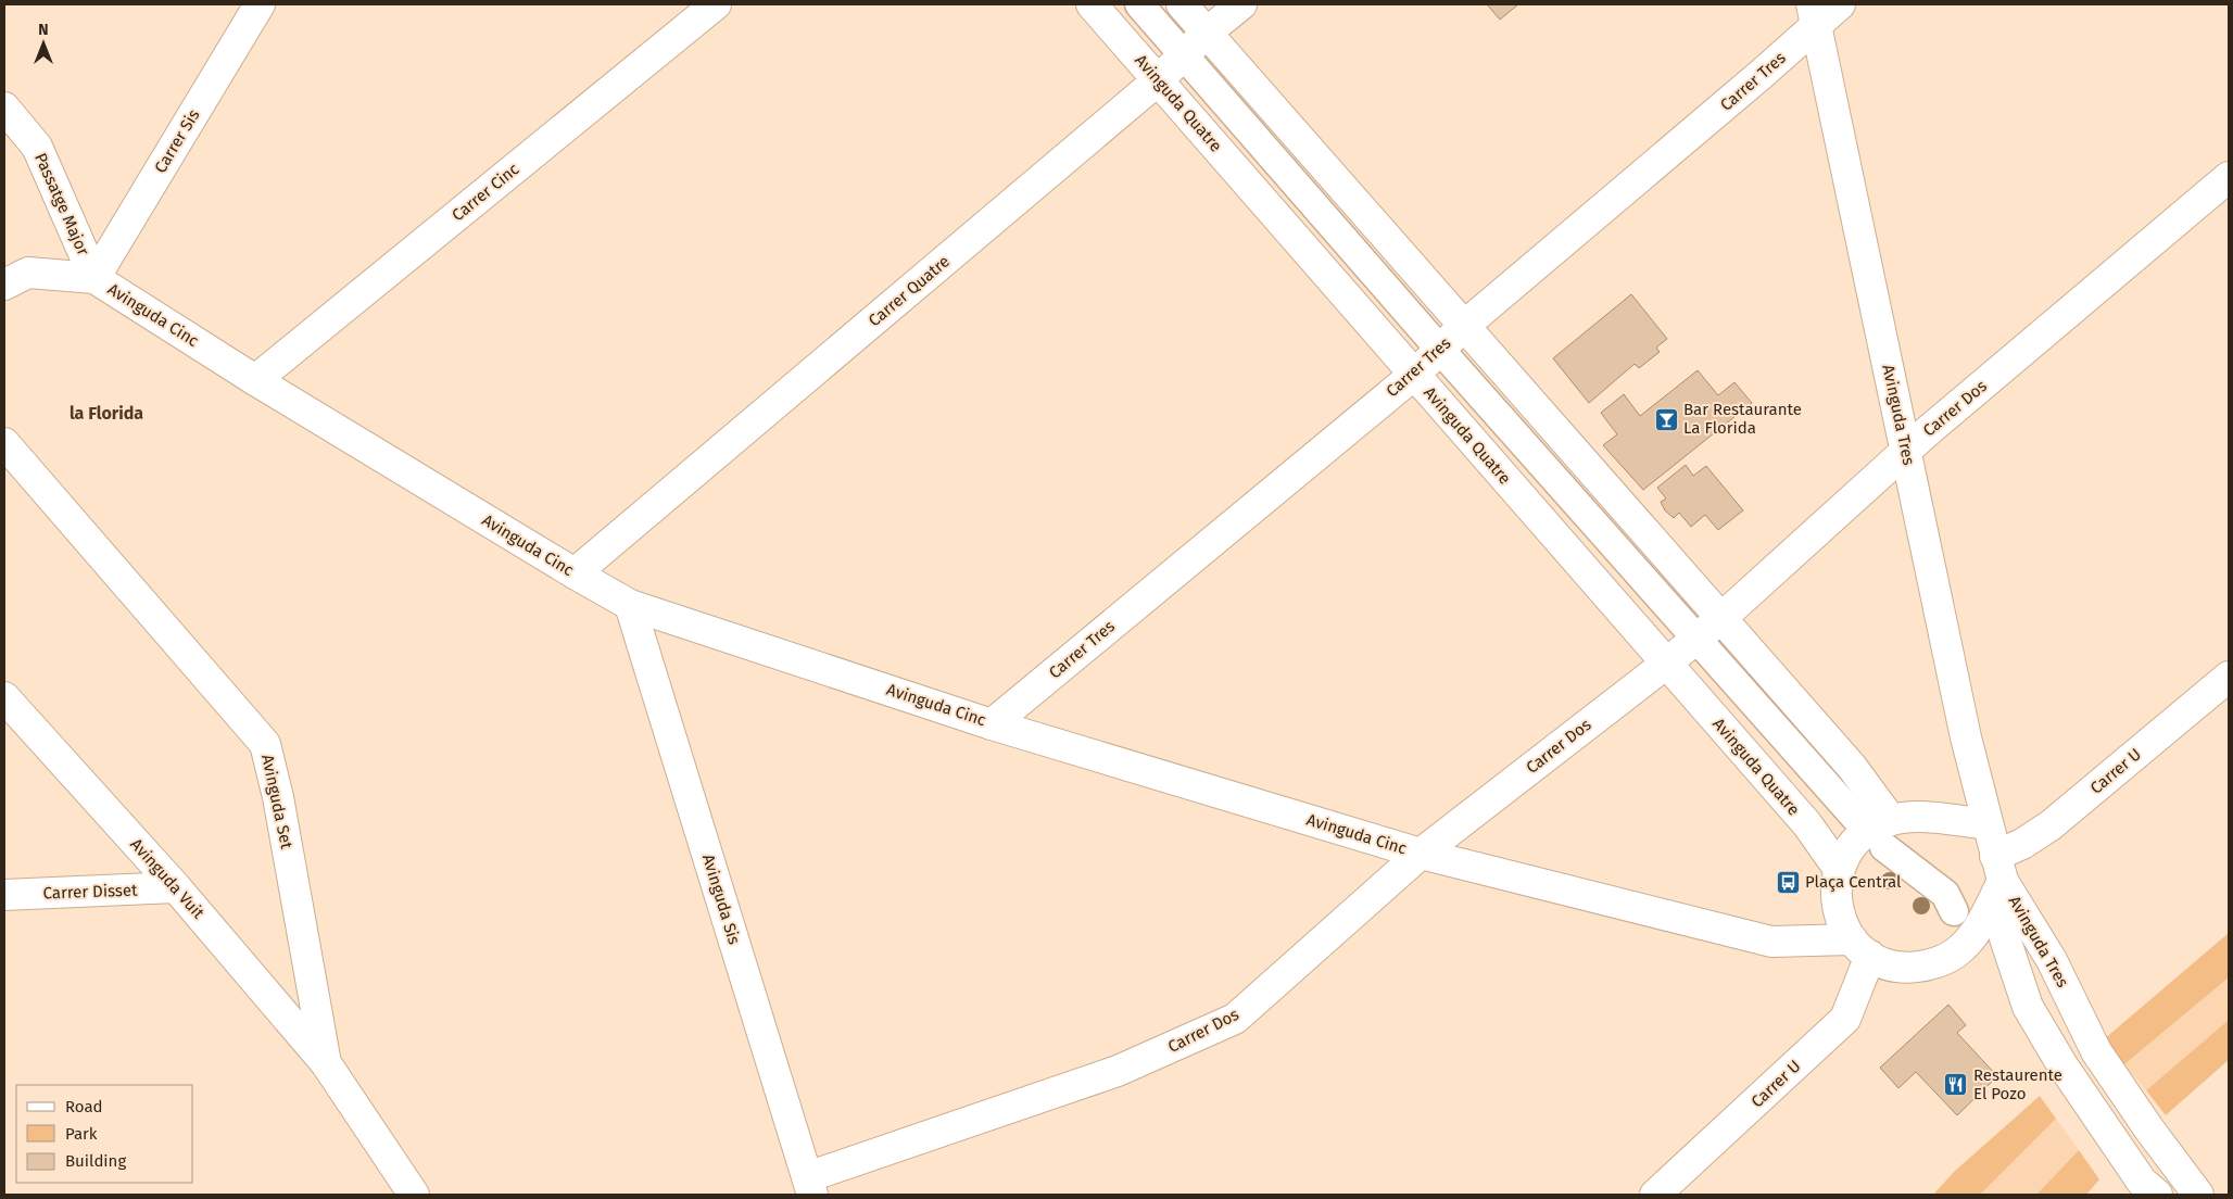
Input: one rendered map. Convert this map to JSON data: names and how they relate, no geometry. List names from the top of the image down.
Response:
{
  "streets": {
    "street": [
      "Carrer Tres",
      "Avinguda Quatre",
      "Carrer Sis",
      "Carrer Cinc",
      "Passatge Major",
      "Carrer Quatre",
      "Avinguda Cinc",
      "Carrer Dos",
      "Avinguda Tres",
      "Carrer U",
      "Avinguda Set",
      "Avinguda Vuit",
      "Carrer Disset",
      "Avinguda Sis"
    ]
  },
  "crossings": [
    ["Carrer Tres", "Avinguda Quatre"],
    ["Carrer Tres", "Avinguda Cinc"],
    ["Carrer Tres", "Avinguda Tres"],
    ["Avinguda Quatre", "Carrer Quatre"],
    ["Avinguda Quatre", "Avinguda Cinc"],
    ["Avinguda Quatre", "Carrer Dos"],
    ["Avinguda Quatre", "Avinguda Tres"],
    ["Avinguda Quatre", "Carrer U"],
    ["Carrer Sis", "Passatge Major"],
    ["Carrer Sis", "Avinguda Cinc"],
    ["Carrer Cinc", "Avinguda Cinc"],
    ["Passatge Major", "Avinguda Cinc"],
    ["Carrer Quatre", "Avinguda Cinc"],
    ["Avinguda Cinc", "Carrer Dos"],
    ["Avinguda Cinc", "Avinguda Tres"],
    ["Avinguda Cinc", "Carrer U"],
    ["Avinguda Cinc", "Avinguda Sis"],
    ["Carrer Dos", "Avinguda Tres"],
    ["Carrer Dos", "Avinguda Sis"],
    ["Avinguda Tres", "Carrer U"],
    ["Avinguda Set", "Avinguda Vuit"],
    ["Avinguda Vuit", "Carrer Disset"]
  ],
  "districts": ["la Florida"],
  "places": {
    "bar": ["Bar Restaurante La Florida"],
    "bus stop": ["Plaça Central"],
    "restaurant": ["Restaurente El Pozo"]
  },
  "legend": ["Road", "Park", "Building"],
  "north": "top"
}
